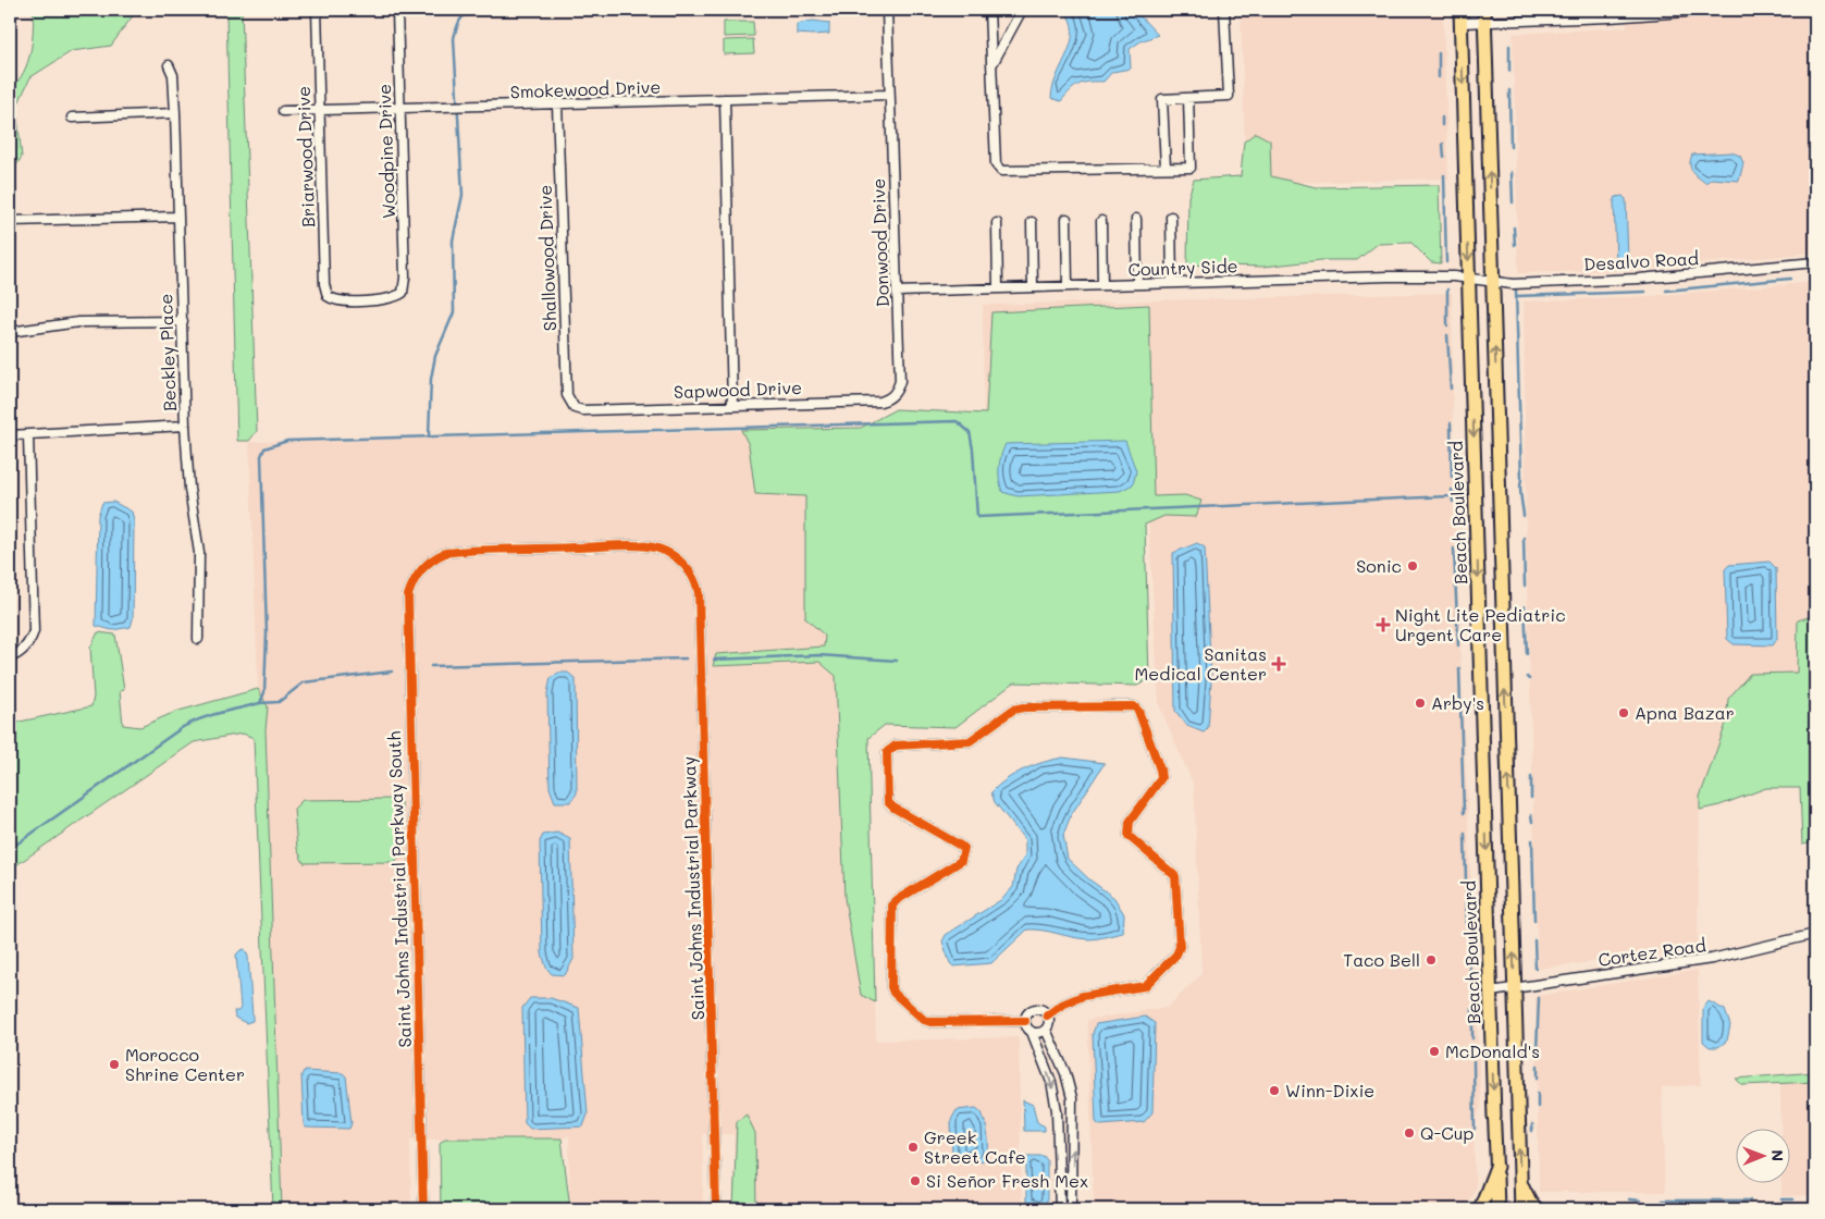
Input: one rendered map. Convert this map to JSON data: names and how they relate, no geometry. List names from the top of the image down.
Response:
{
  "streets": {
    "highway": ["Beach Boulevard"],
    "street": [
      "Smokewood Drive",
      "Woodpine Drive",
      "Briarwood Drive",
      "Donwood Drive",
      "Shallowood Drive",
      "Desalvo Road",
      "Country Side",
      "Beckley Place",
      "Sapwood Drive",
      "Saint Johns Industrial Parkway",
      "Saint Johns Industrial Parkway South",
      "Cortez Road"
    ]
  },
  "crossings": [
    ["Smokewood Drive", "Woodpine Drive"],
    ["Smokewood Drive", "Briarwood Drive"],
    ["Smokewood Drive", "Donwood Drive"],
    ["Smokewood Drive", "Shallowood Drive"],
    ["Woodpine Drive", "Briarwood Drive"],
    ["Donwood Drive", "Country Side"],
    ["Donwood Drive", "Sapwood Drive"],
    ["Shallowood Drive", "Sapwood Drive"],
    ["Desalvo Road", "Country Side"],
    ["Desalvo Road", "Beach Boulevard"],
    ["Country Side", "Beach Boulevard"],
    ["Beach Boulevard", "Cortez Road"],
    ["Saint Johns Industrial Parkway", "Saint Johns Industrial Parkway South"]
  ],
  "places": {
    "other": [
      "Sonic",
      "Arby's",
      "Apna Bazar",
      "Taco Bell",
      "McDonald's",
      "Morocco Shrine Center",
      "Winn-Dixie",
      "Q-Cup",
      "Greek Street Cafe",
      "Si Señor Fresh Mex"
    ],
    "health": ["Night Lite Pediatric Urgent Care", "Sanitas Medical Center"]
  },
  "north": "right"
}
